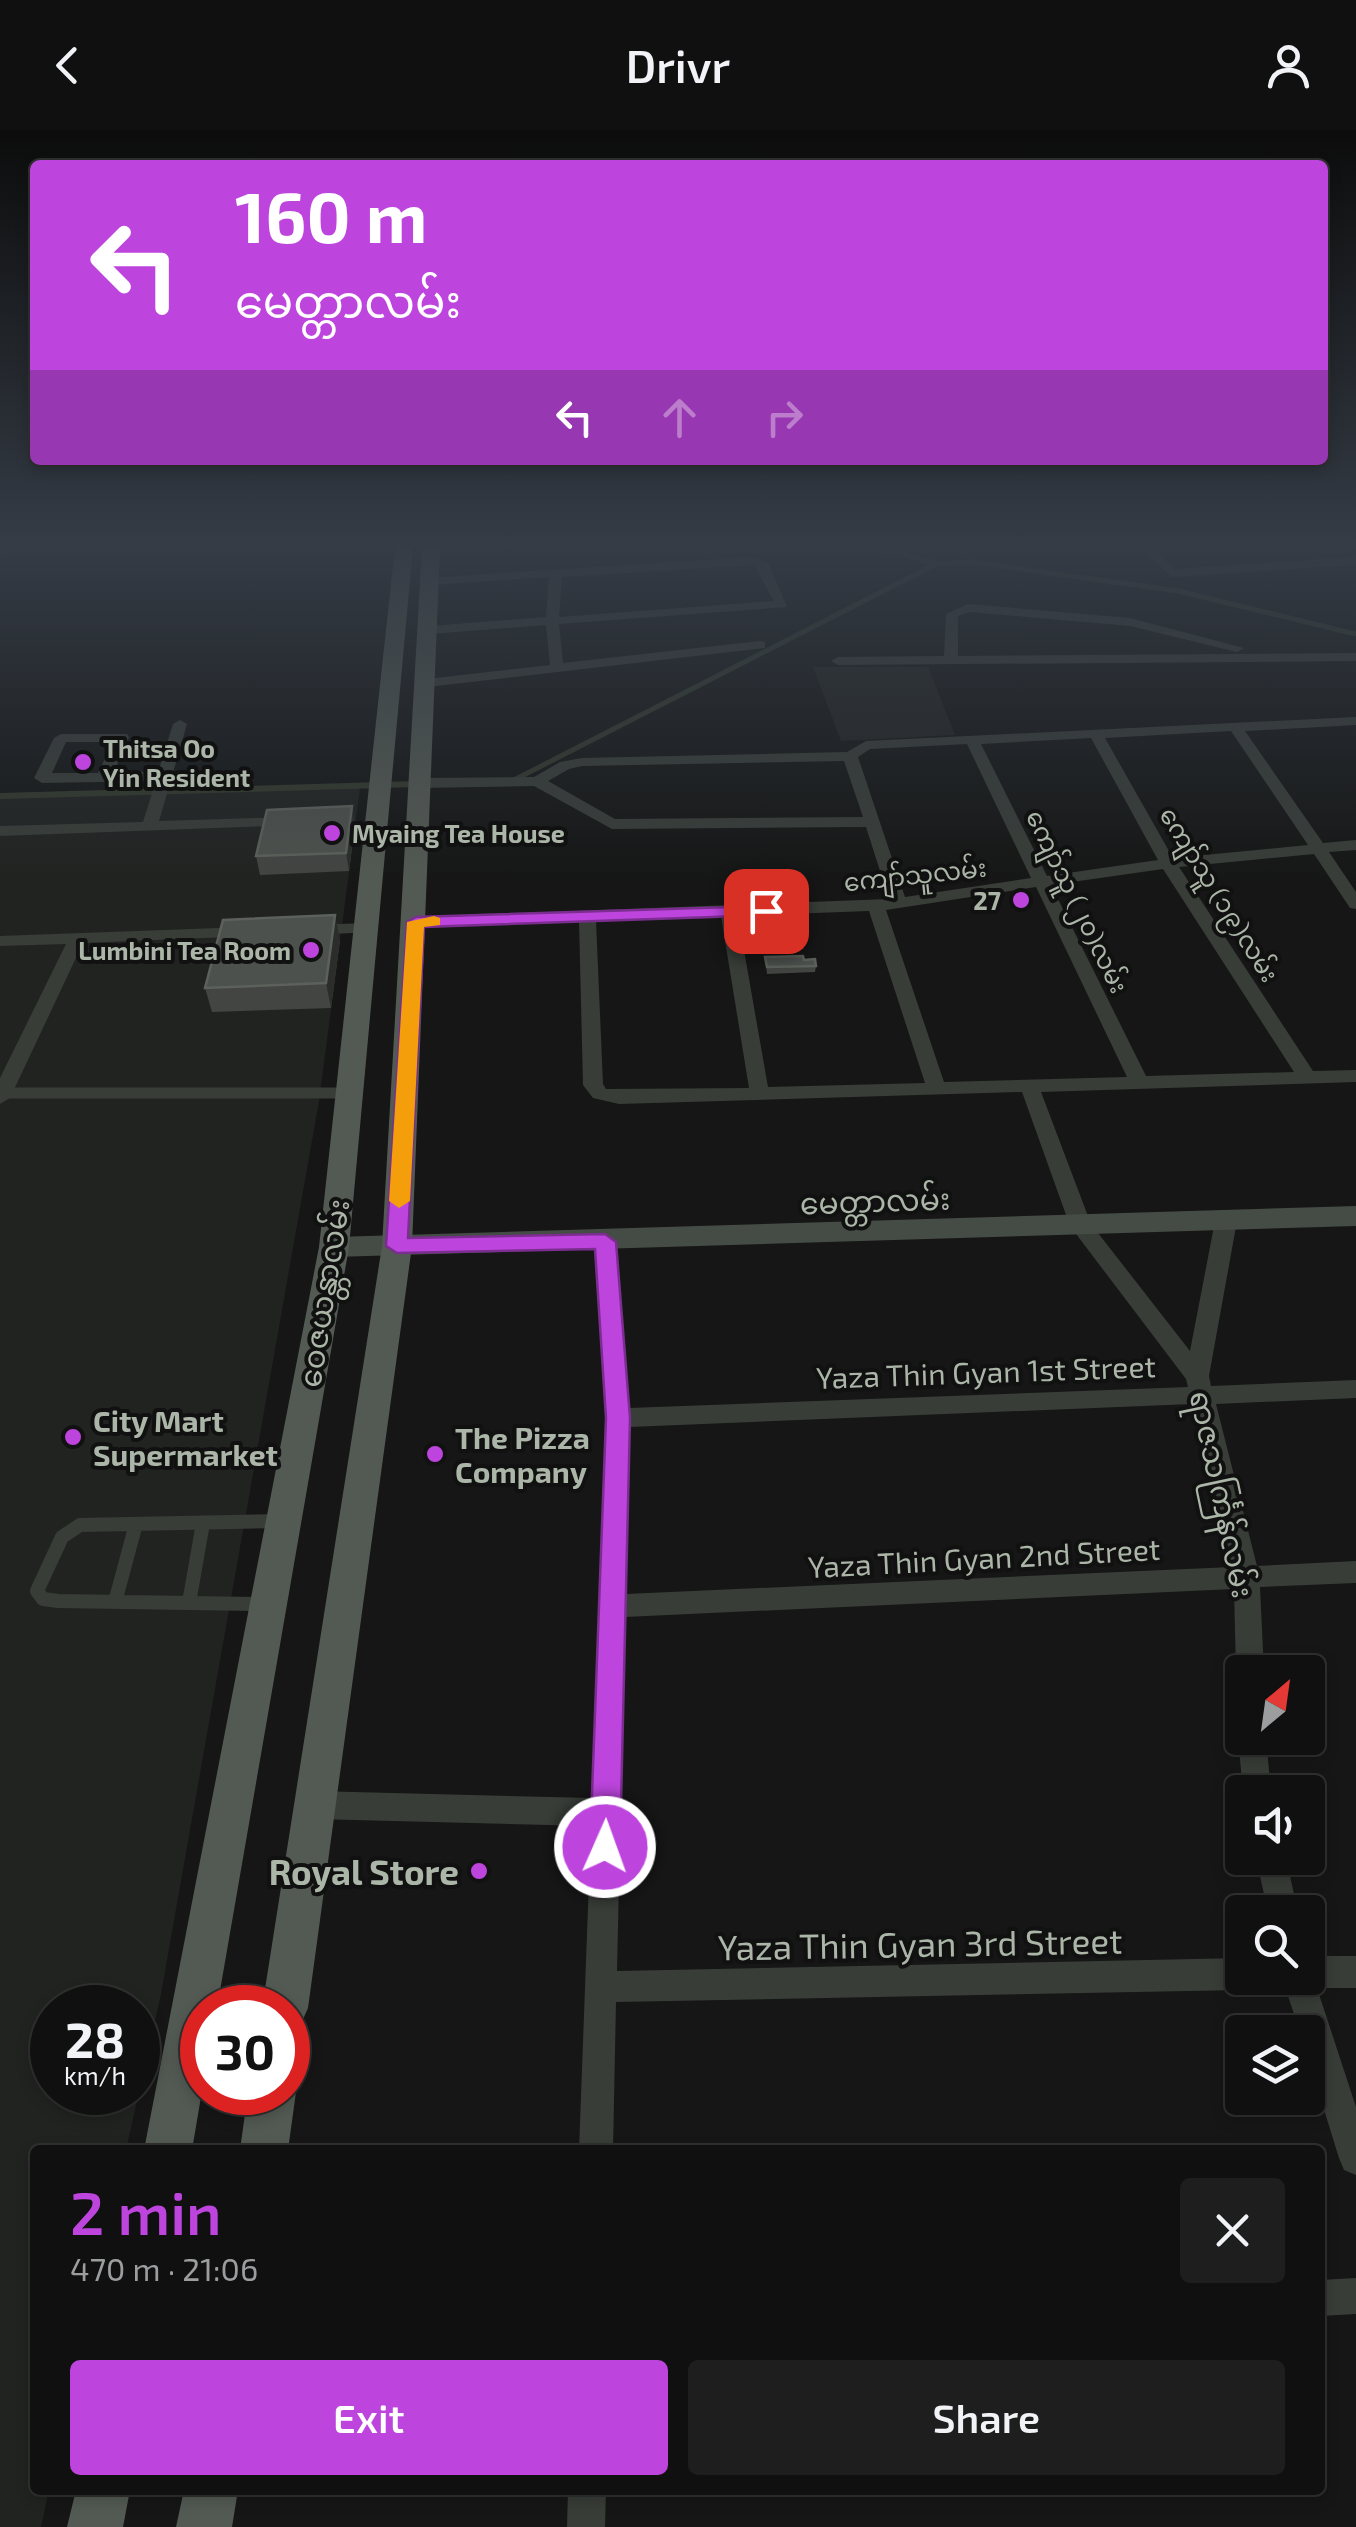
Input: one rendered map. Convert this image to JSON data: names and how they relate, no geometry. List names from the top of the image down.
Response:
{
  "streets": {
    "main road": ["မေတ္တာလမ်း", "ဝေဇယန္တာလမ်း"],
    "street": [
      "ကျော်သူလမ်း",
      "ကျော်သူ (၁၉)လမ်း",
      "ကျော်သူ (၂၀)လမ်း",
      "Yaza Thin Gyan 1st Street",
      "ရာဇသင်္ကြန်လမ်း",
      "Yaza Thin Gyan 2nd Street",
      "Yaza Thin Gyan 3rd Street"
    ]
  },
  "crossings": [
    ["ကျော်သူလမ်း", "ကျော်သူ (၁၉)လမ်း"],
    ["ကျော်သူလမ်း", "ကျော်သူ (၂၀)လမ်း"],
    ["ကျော်သူလမ်း", "ဝေဇယန္တာလမ်း"],
    ["မေတ္တာလမ်း", "ဝေဇယန္တာလမ်း"],
    ["Yaza Thin Gyan 1st Street", "ရာဇသင်္ကြန်လမ်း"],
    ["ရာဇသင်္ကြန်လမ်း", "Yaza Thin Gyan 2nd Street"]
  ],
  "places": [
    "Thitsa Oo Yin Resident",
    "Myaing Tea House",
    "27",
    "Lumbini Tea Room",
    "City Mart Supermarket",
    "The Pizza Company",
    "Royal Store"
  ],
  "north": "top right",
  "page": {
    "header": "Drivr",
    "turn": ["160 m", "မေတ္တာလမ်း"],
    "speed": "28 km/h",
    "limit": "30",
    "heading": ["2 min", "470 m · 21:06"],
    "buttons": ["Exit", "Share"]
  }
}
